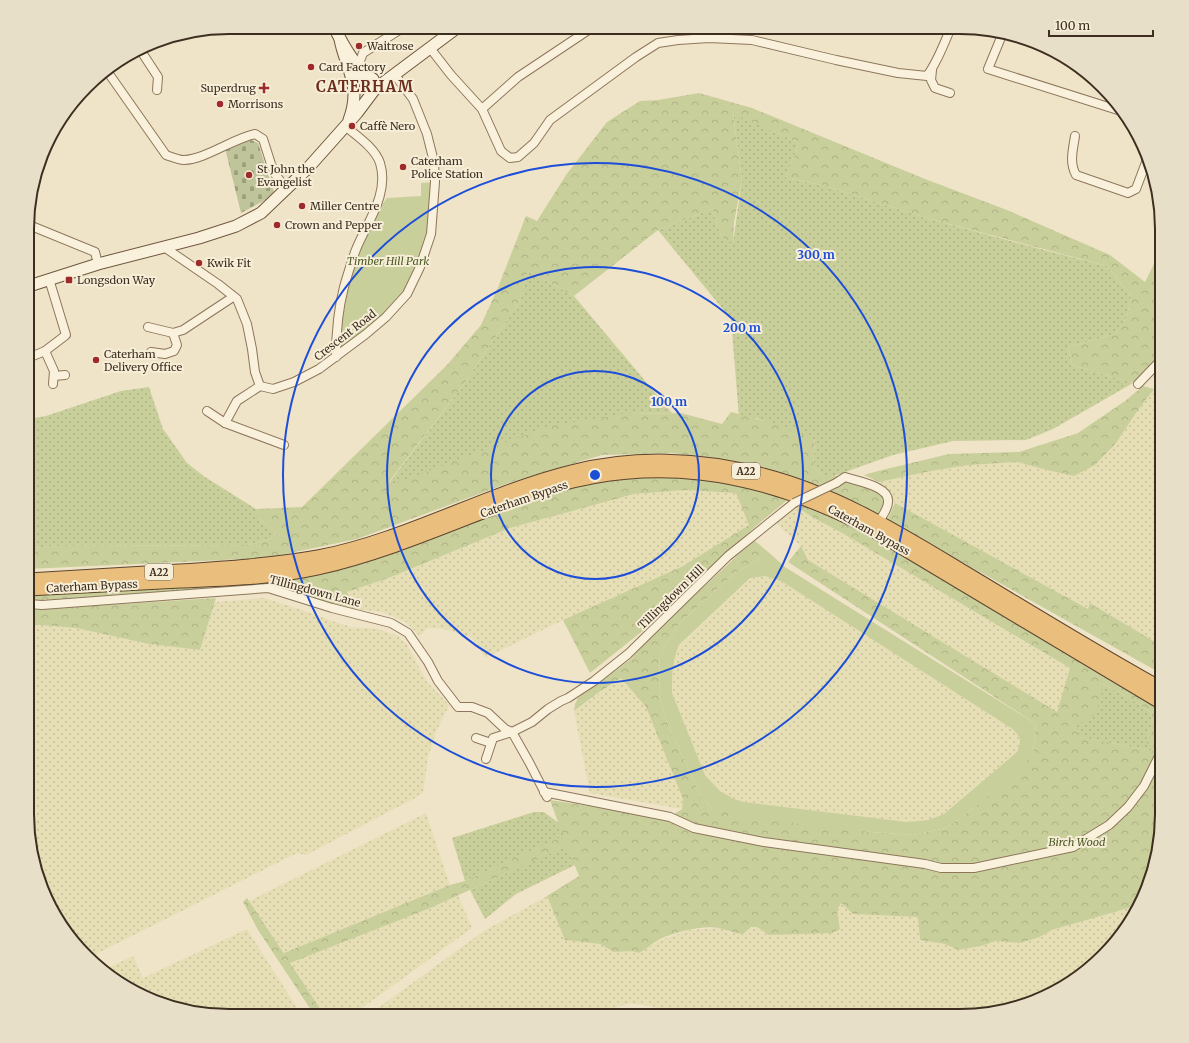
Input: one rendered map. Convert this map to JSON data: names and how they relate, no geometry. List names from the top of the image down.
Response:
{
  "streets": {
    "highway": ["A22", "Caterham Bypass"],
    "street": ["Crescent Road", "Tillingdown Lane", "Tillingdown Hill"]
  },
  "crossings": [
    ["Caterham Bypass", "Tillingdown Hill"],
    ["Tillingdown Lane", "Tillingdown Hill"]
  ],
  "districts": ["CATERHAM"],
  "parks": ["Timber Hill Park", "Birch Wood"],
  "places": {
    "other": [
      "Waitrose",
      "Card Factory",
      "Morrisons",
      "Caffè Nero",
      "Caterham Police Station",
      "St John the Evangelist",
      "Miller Centre",
      "Crown and Pepper",
      "Kwik Fit",
      "Caterham Delivery Office"
    ],
    "health": ["Superdrug"],
    "transit": ["Longsdon Way"]
  },
  "scale_bar": "100 m",
  "rings": ["300 m", "200 m", "100 m"]
}
